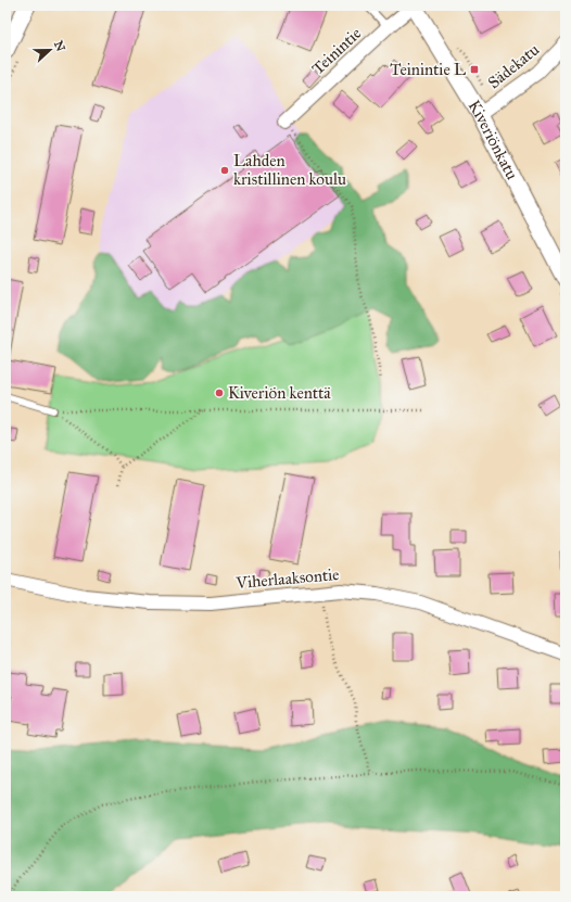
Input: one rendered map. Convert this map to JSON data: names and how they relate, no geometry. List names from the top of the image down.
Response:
{
  "streets": {
    "street": [
      "Teinintie",
      "Sädekatu",
      "Kiveriönkatu",
      "Viherlaaksontie"
    ]
  },
  "crossings": [
    ["Teinintie", "Kiveriönkatu"],
    ["Sädekatu", "Kiveriönkatu"]
  ],
  "places": {
    "transit": ["Teinintie L"],
    "other": ["Lahden kristillinen koulu", "Kiveriön kenttä"]
  },
  "north": "right"
}
